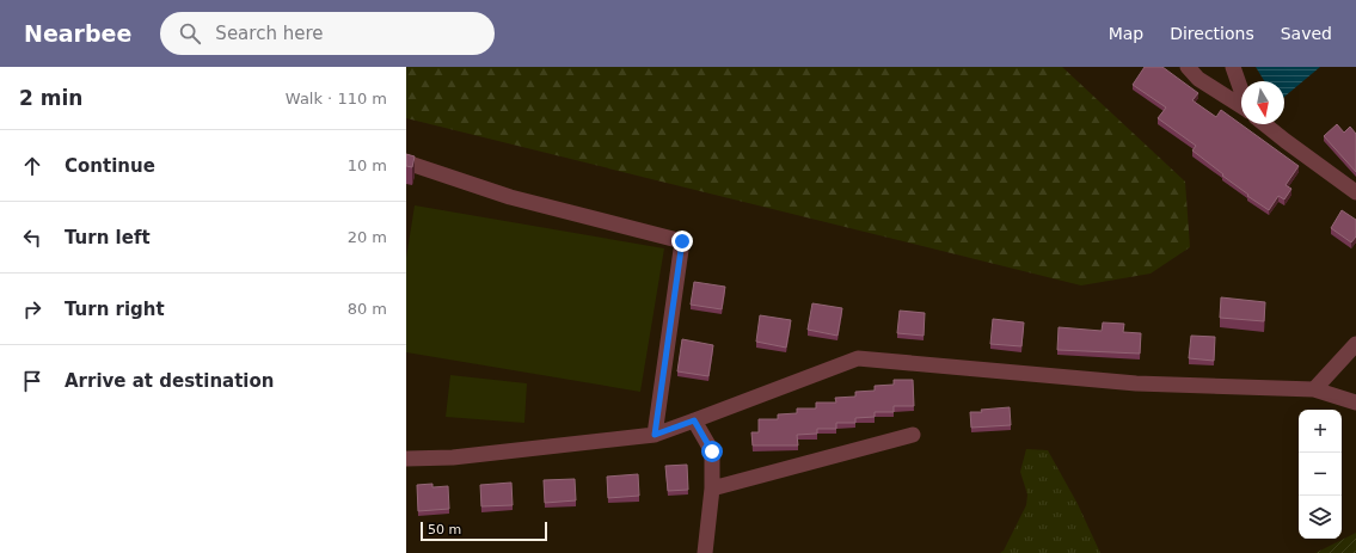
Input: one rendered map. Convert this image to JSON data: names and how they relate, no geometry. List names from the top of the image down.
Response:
{
  "scale_bar": "50 m",
  "north": "bottom",
  "page": {
    "header": "Nearbee",
    "search": "Search here",
    "nav": ["Map", "Directions", "Saved"],
    "heading": ["2 min", "Walk · 110 m"],
    "list": [
      ["Continue", "10 m"],
      ["Turn left", "20 m"],
      ["Turn right", "80 m"],
      "Arrive at destination"
    ],
    "map_buttons": ["+", "−"],
    "scale": "50 m"
  }
}
